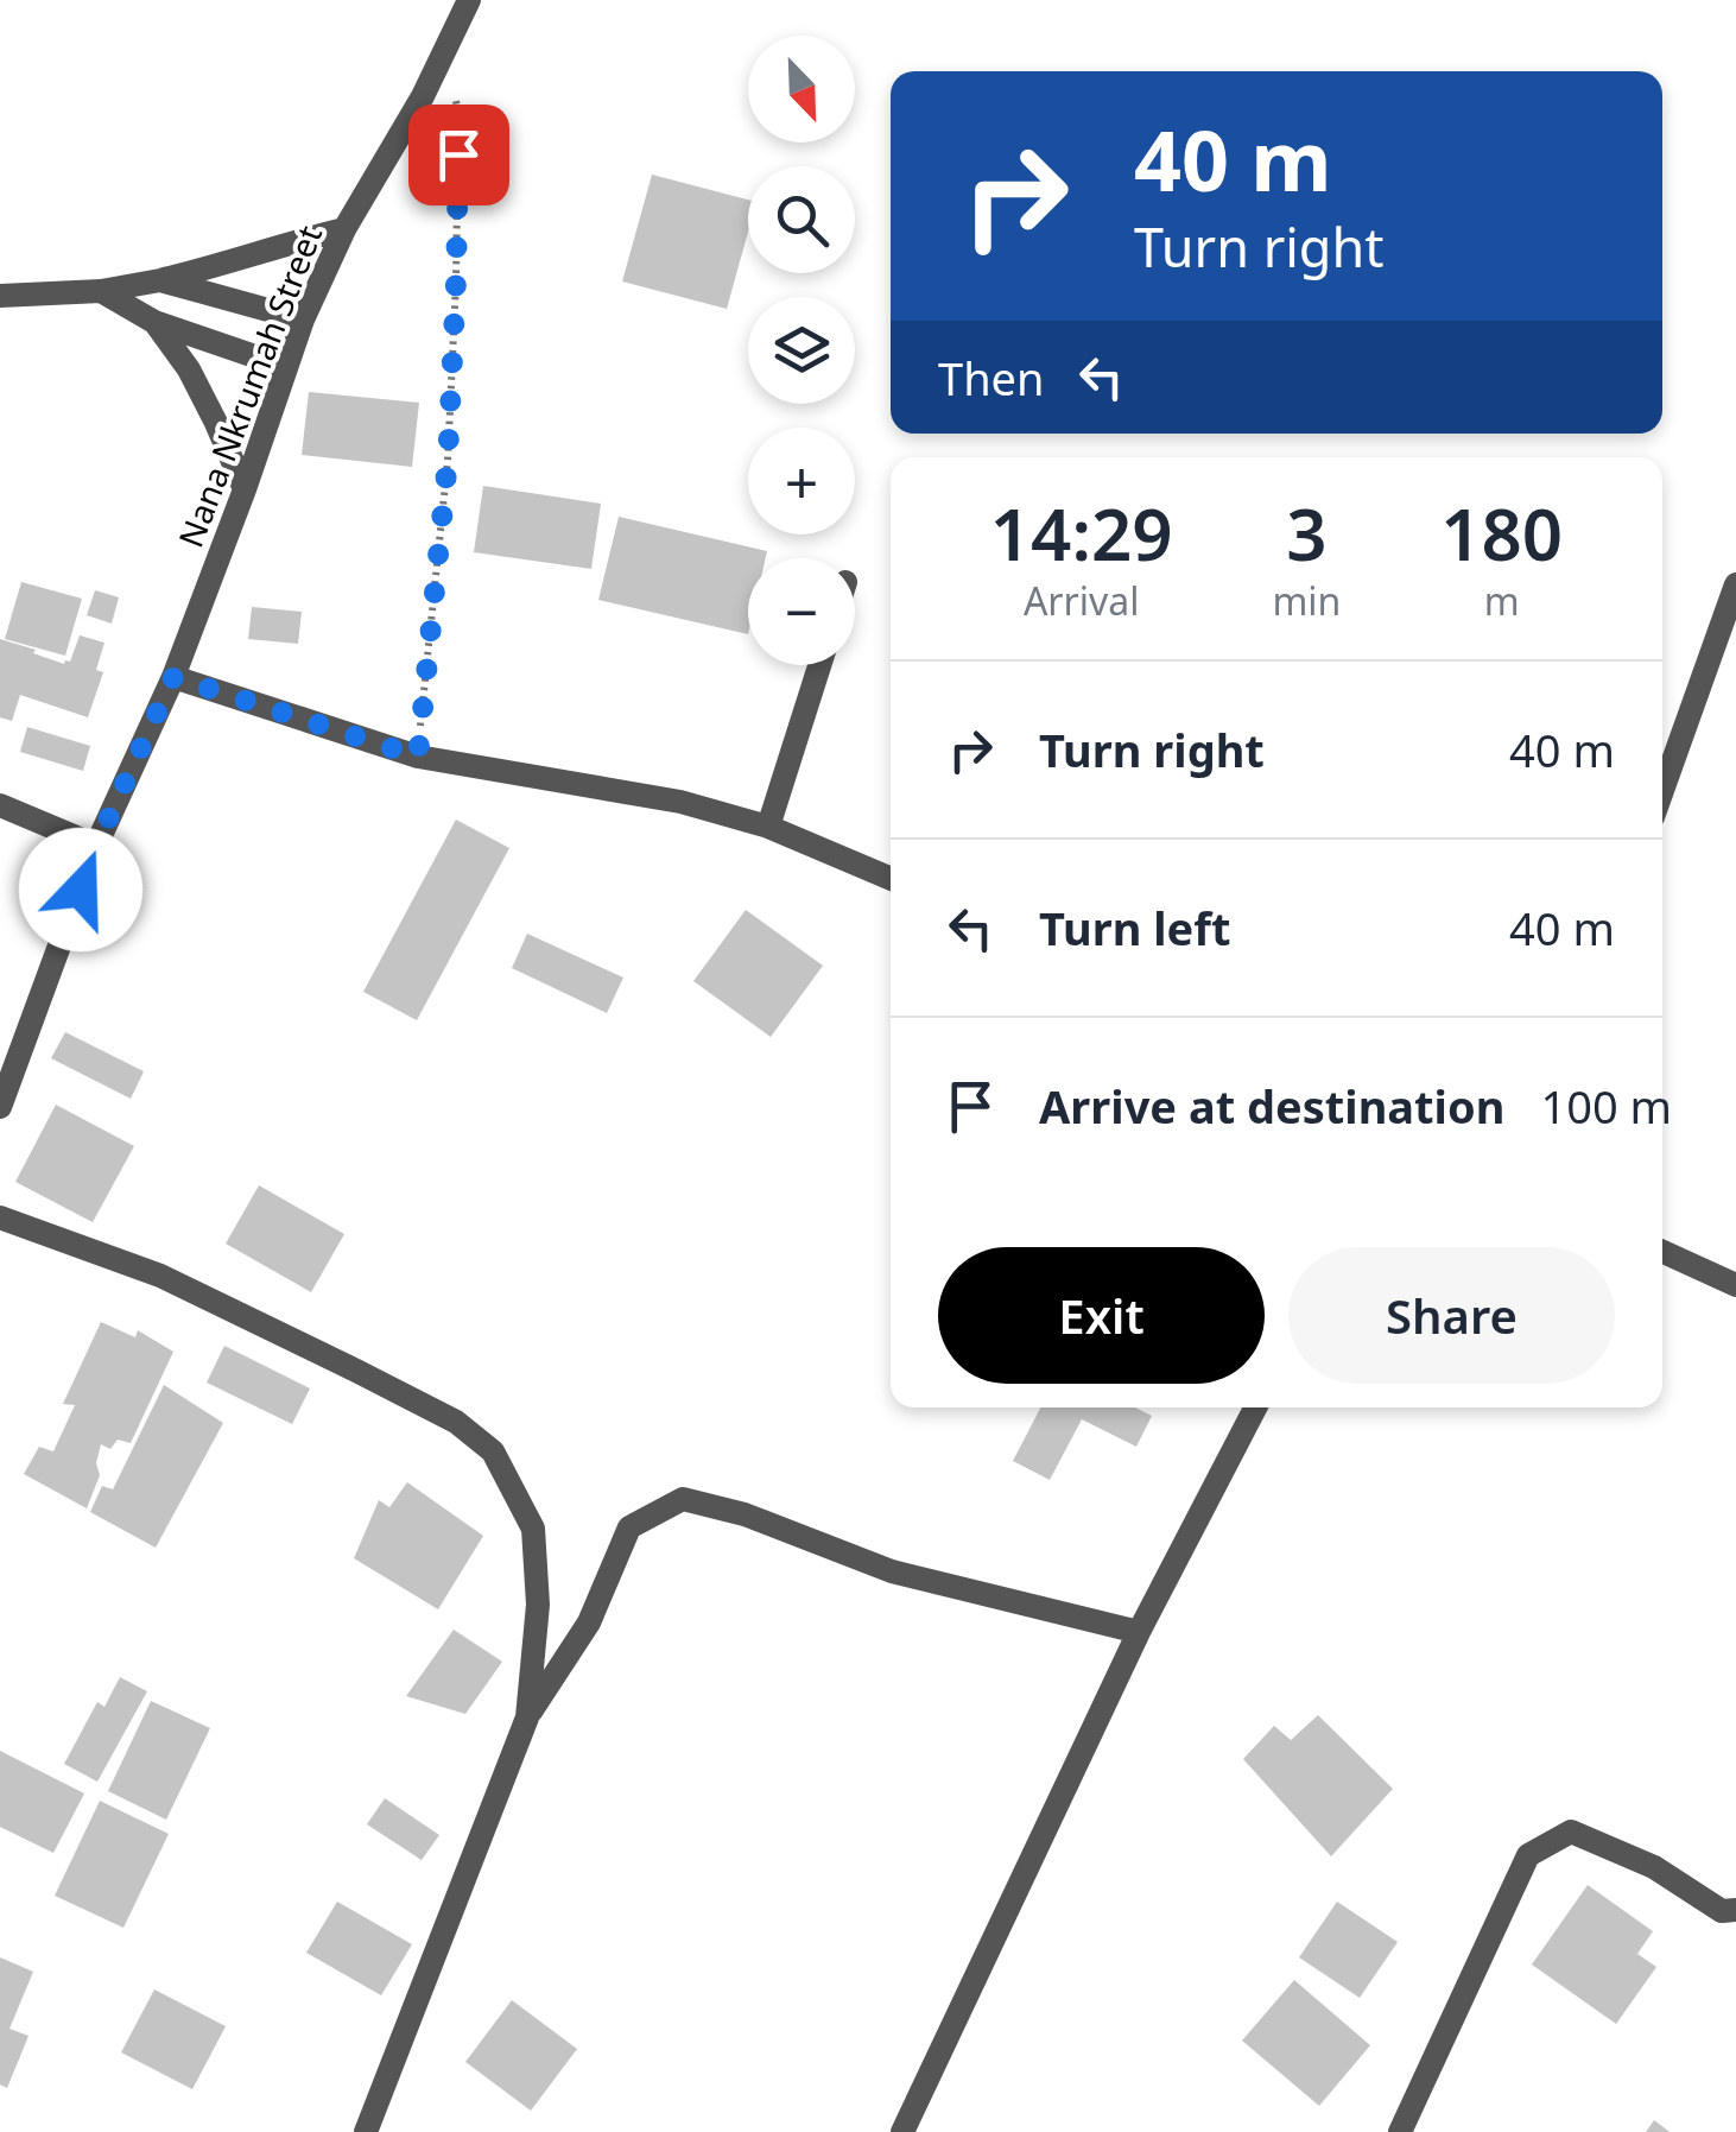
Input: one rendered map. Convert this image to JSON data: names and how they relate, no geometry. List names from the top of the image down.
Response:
{
  "streets": {
    "street": ["Nana Nkrumah Street"]
  },
  "north": "bottom right",
  "page": {
    "map_buttons": ["+", "−"],
    "turn": ["40 m", "Turn right"],
    "then": "Then",
    "eta": [
      "14:29",
      "Arrival",
      "3",
      "min",
      "180",
      "m"
    ],
    "list": [
      {
        "name": "Turn right",
        "value": "40 m"
      },
      {
        "name": "Turn left",
        "value": "40 m"
      },
      {
        "name": "Arrive at destination",
        "value": "100 m"
      }
    ],
    "buttons": ["Exit", "Share"]
  }
}
